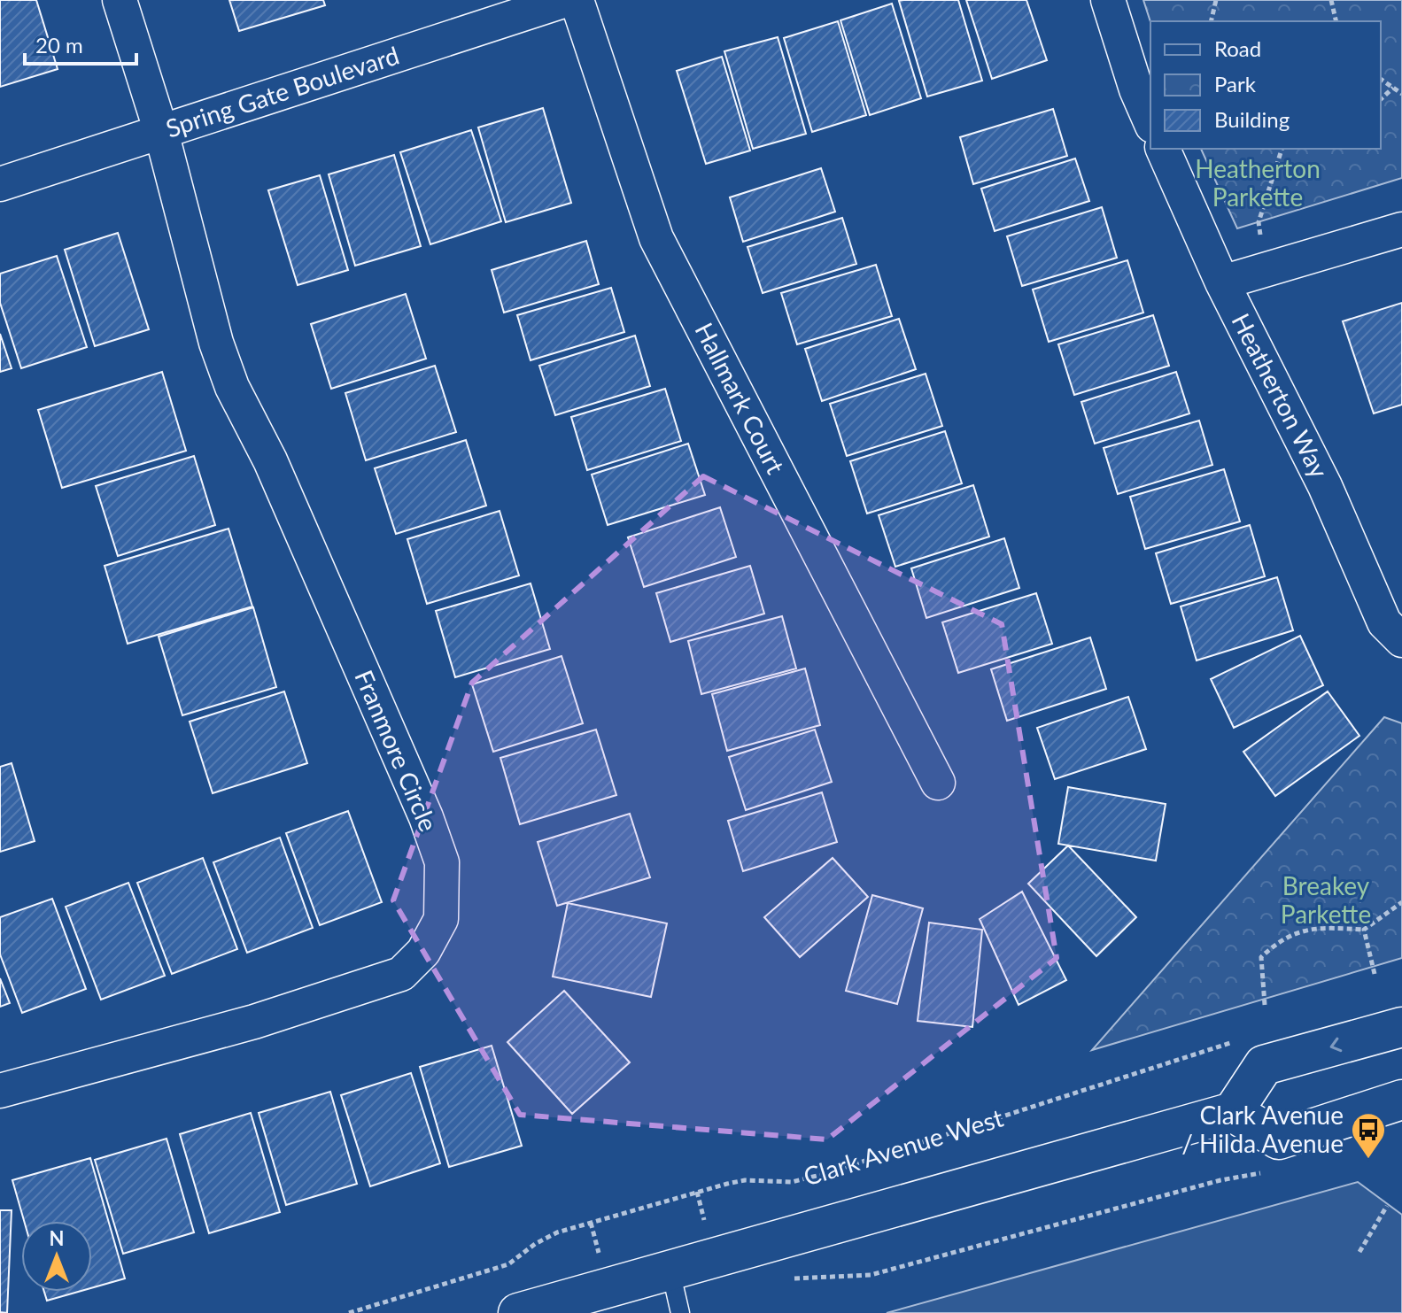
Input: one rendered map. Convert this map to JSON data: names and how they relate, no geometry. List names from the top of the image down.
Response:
{
  "streets": {
    "street": [
      "Spring Gate Boulevard",
      "Heatherton Way",
      "Hallmark Court",
      "Franmore Circle"
    ],
    "path": ["Clark Avenue West"]
  },
  "crossings": [
    ["Spring Gate Boulevard", "Franmore Circle"]
  ],
  "parks": ["Heatherton Parkette", "Breakey Parkette"],
  "places": {
    "bus stop": ["Clark Avenue / Hilda Avenue"]
  },
  "legend": ["Road", "Park", "Building"],
  "scale_bar": "20 m",
  "north": "top"
}
